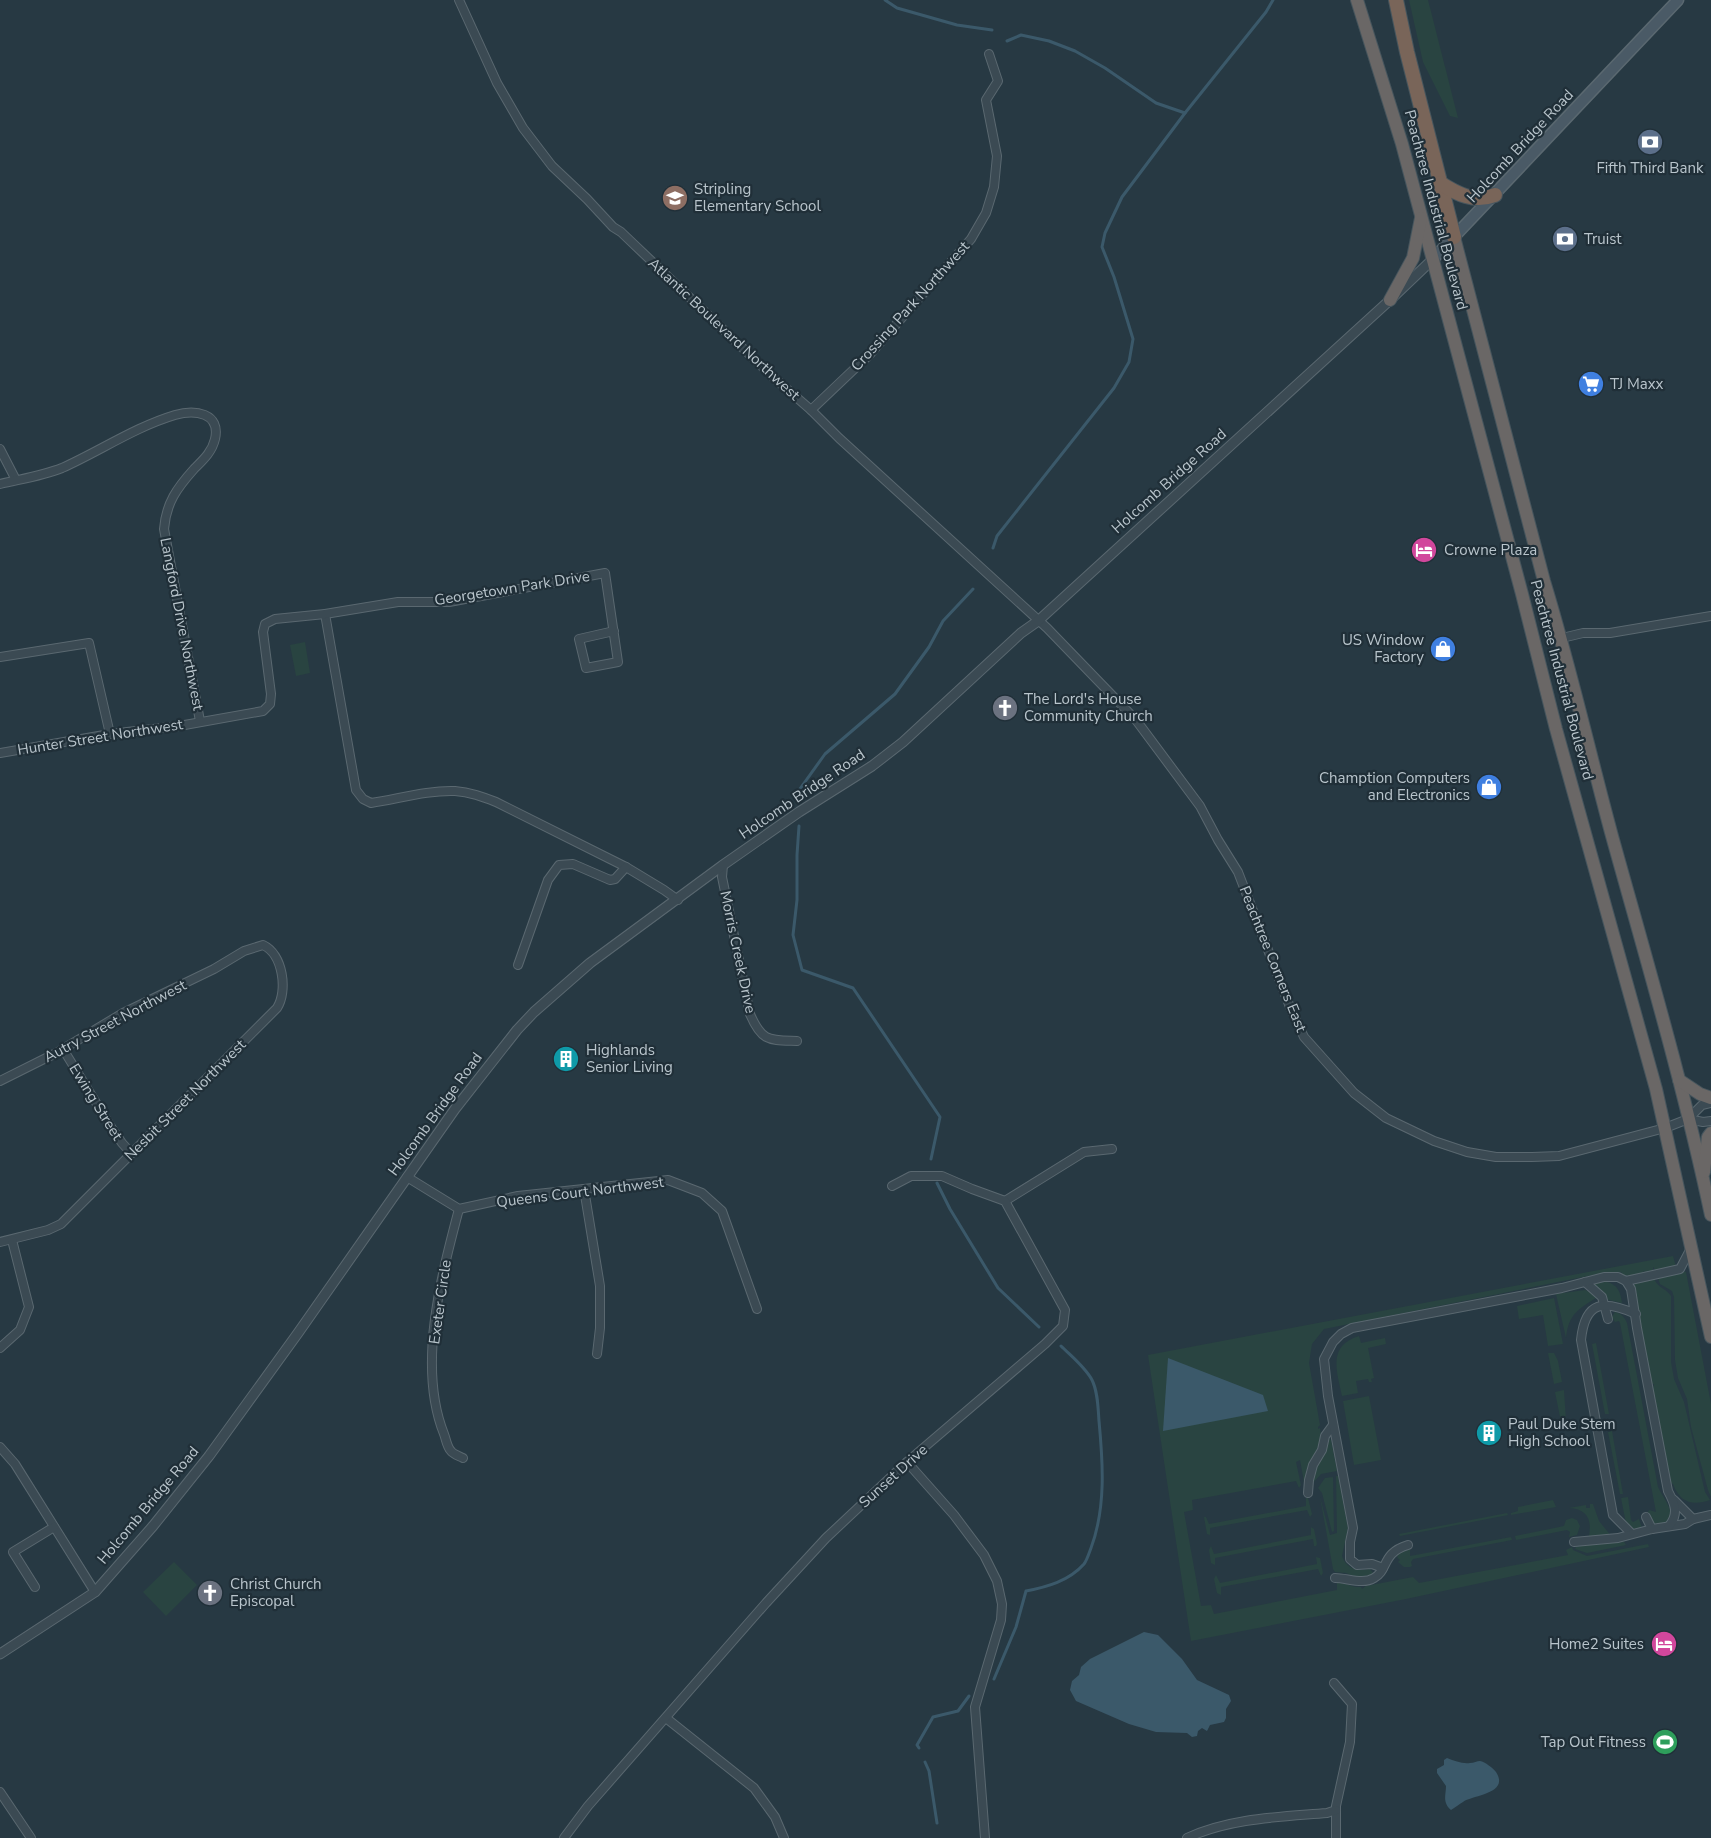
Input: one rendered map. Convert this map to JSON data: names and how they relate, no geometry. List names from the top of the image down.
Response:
{
  "streets": {
    "highway": ["Peachtree Industrial Boulevard"],
    "main road": ["Holcomb Bridge Road"],
    "street": [
      "Crossing Park Northwest",
      "Atlantic Boulevard Northwest",
      "Georgetown Park Drive",
      "Langford Drive Northwest",
      "Hunter Street Northwest",
      "Morris Creek Drive",
      "Peachtree Corners East",
      "Autry Street Northwest",
      "Nesbit Street Northwest",
      "Ewing Street",
      "Queens Court Northwest",
      "Exeter Circle",
      "Sunset Drive"
    ]
  },
  "crossings": [
    ["Holcomb Bridge Road", "Peachtree Industrial Boulevard"],
    ["Holcomb Bridge Road", "Atlantic Boulevard Northwest"],
    ["Holcomb Bridge Road", "Morris Creek Drive"],
    ["Holcomb Bridge Road", "Peachtree Corners East"],
    ["Peachtree Industrial Boulevard", "Peachtree Corners East"],
    ["Crossing Park Northwest", "Atlantic Boulevard Northwest"],
    ["Atlantic Boulevard Northwest", "Peachtree Corners East"],
    ["Georgetown Park Drive", "Langford Drive Northwest"],
    ["Langford Drive Northwest", "Hunter Street Northwest"],
    ["Autry Street Northwest", "Nesbit Street Northwest"],
    ["Autry Street Northwest", "Ewing Street"],
    ["Nesbit Street Northwest", "Ewing Street"],
    ["Queens Court Northwest", "Exeter Circle"]
  ],
  "places": {
    "bank": ["Fifth Third Bank", "Truist"],
    "school or university": ["Stripling Elementary School"],
    "supermarket": ["TJ Maxx"],
    "hotel": ["Crowne Plaza", "Home2 Suites"],
    "shop": ["US Window Factory", "Chamption Computers and Electronics"],
    "church": ["The Lord's House Community Church", "Christ Church Episcopal"],
    "building": ["Highlands Senior Living", "Paul Duke Stem High School"],
    "sports": ["Tap Out Fitness"]
  }
}
